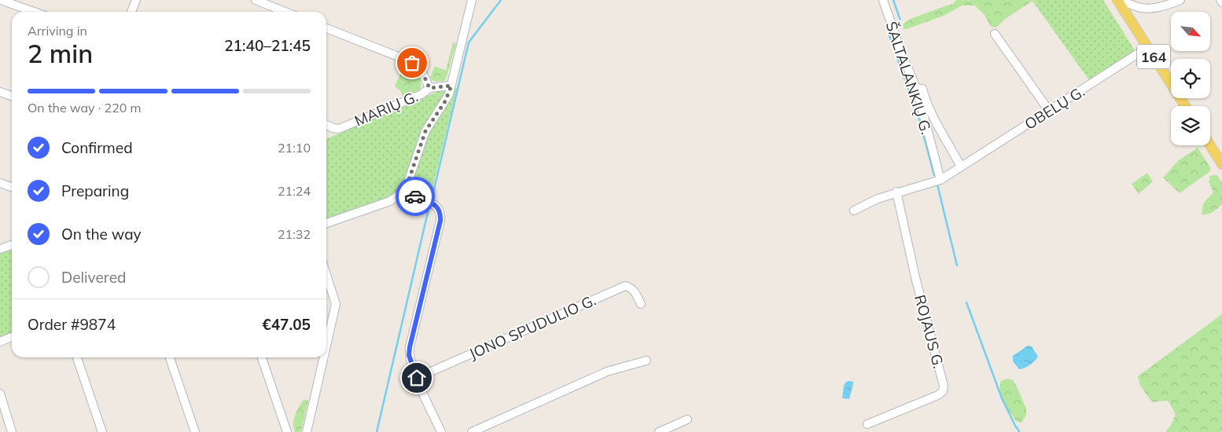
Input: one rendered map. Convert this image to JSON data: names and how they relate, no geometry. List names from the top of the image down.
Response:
{
  "streets": {
    "main road": ["164"],
    "street": [
      "ŠALTALANKIŲ G.",
      "OBELŲ G.",
      "MARIŲ G.",
      "JONO SPUDULIO G.",
      "ROJAUS G."
    ]
  },
  "crossings": [
    ["164", "OBELŲ G."],
    ["ŠALTALANKIŲ G.", "OBELŲ G."]
  ],
  "north": "bottom right",
  "page": {
    "heading": ["2 min", "Arriving in", "21:40–21:45"],
    "panel": ["Order #9874", "€47.05"],
    "bar": "On the way · 220 m",
    "list": [
      ["Confirmed", "21:10"],
      ["Preparing", "21:24"],
      ["On the way", "21:32"],
      "Delivered"
    ]
  }
}
